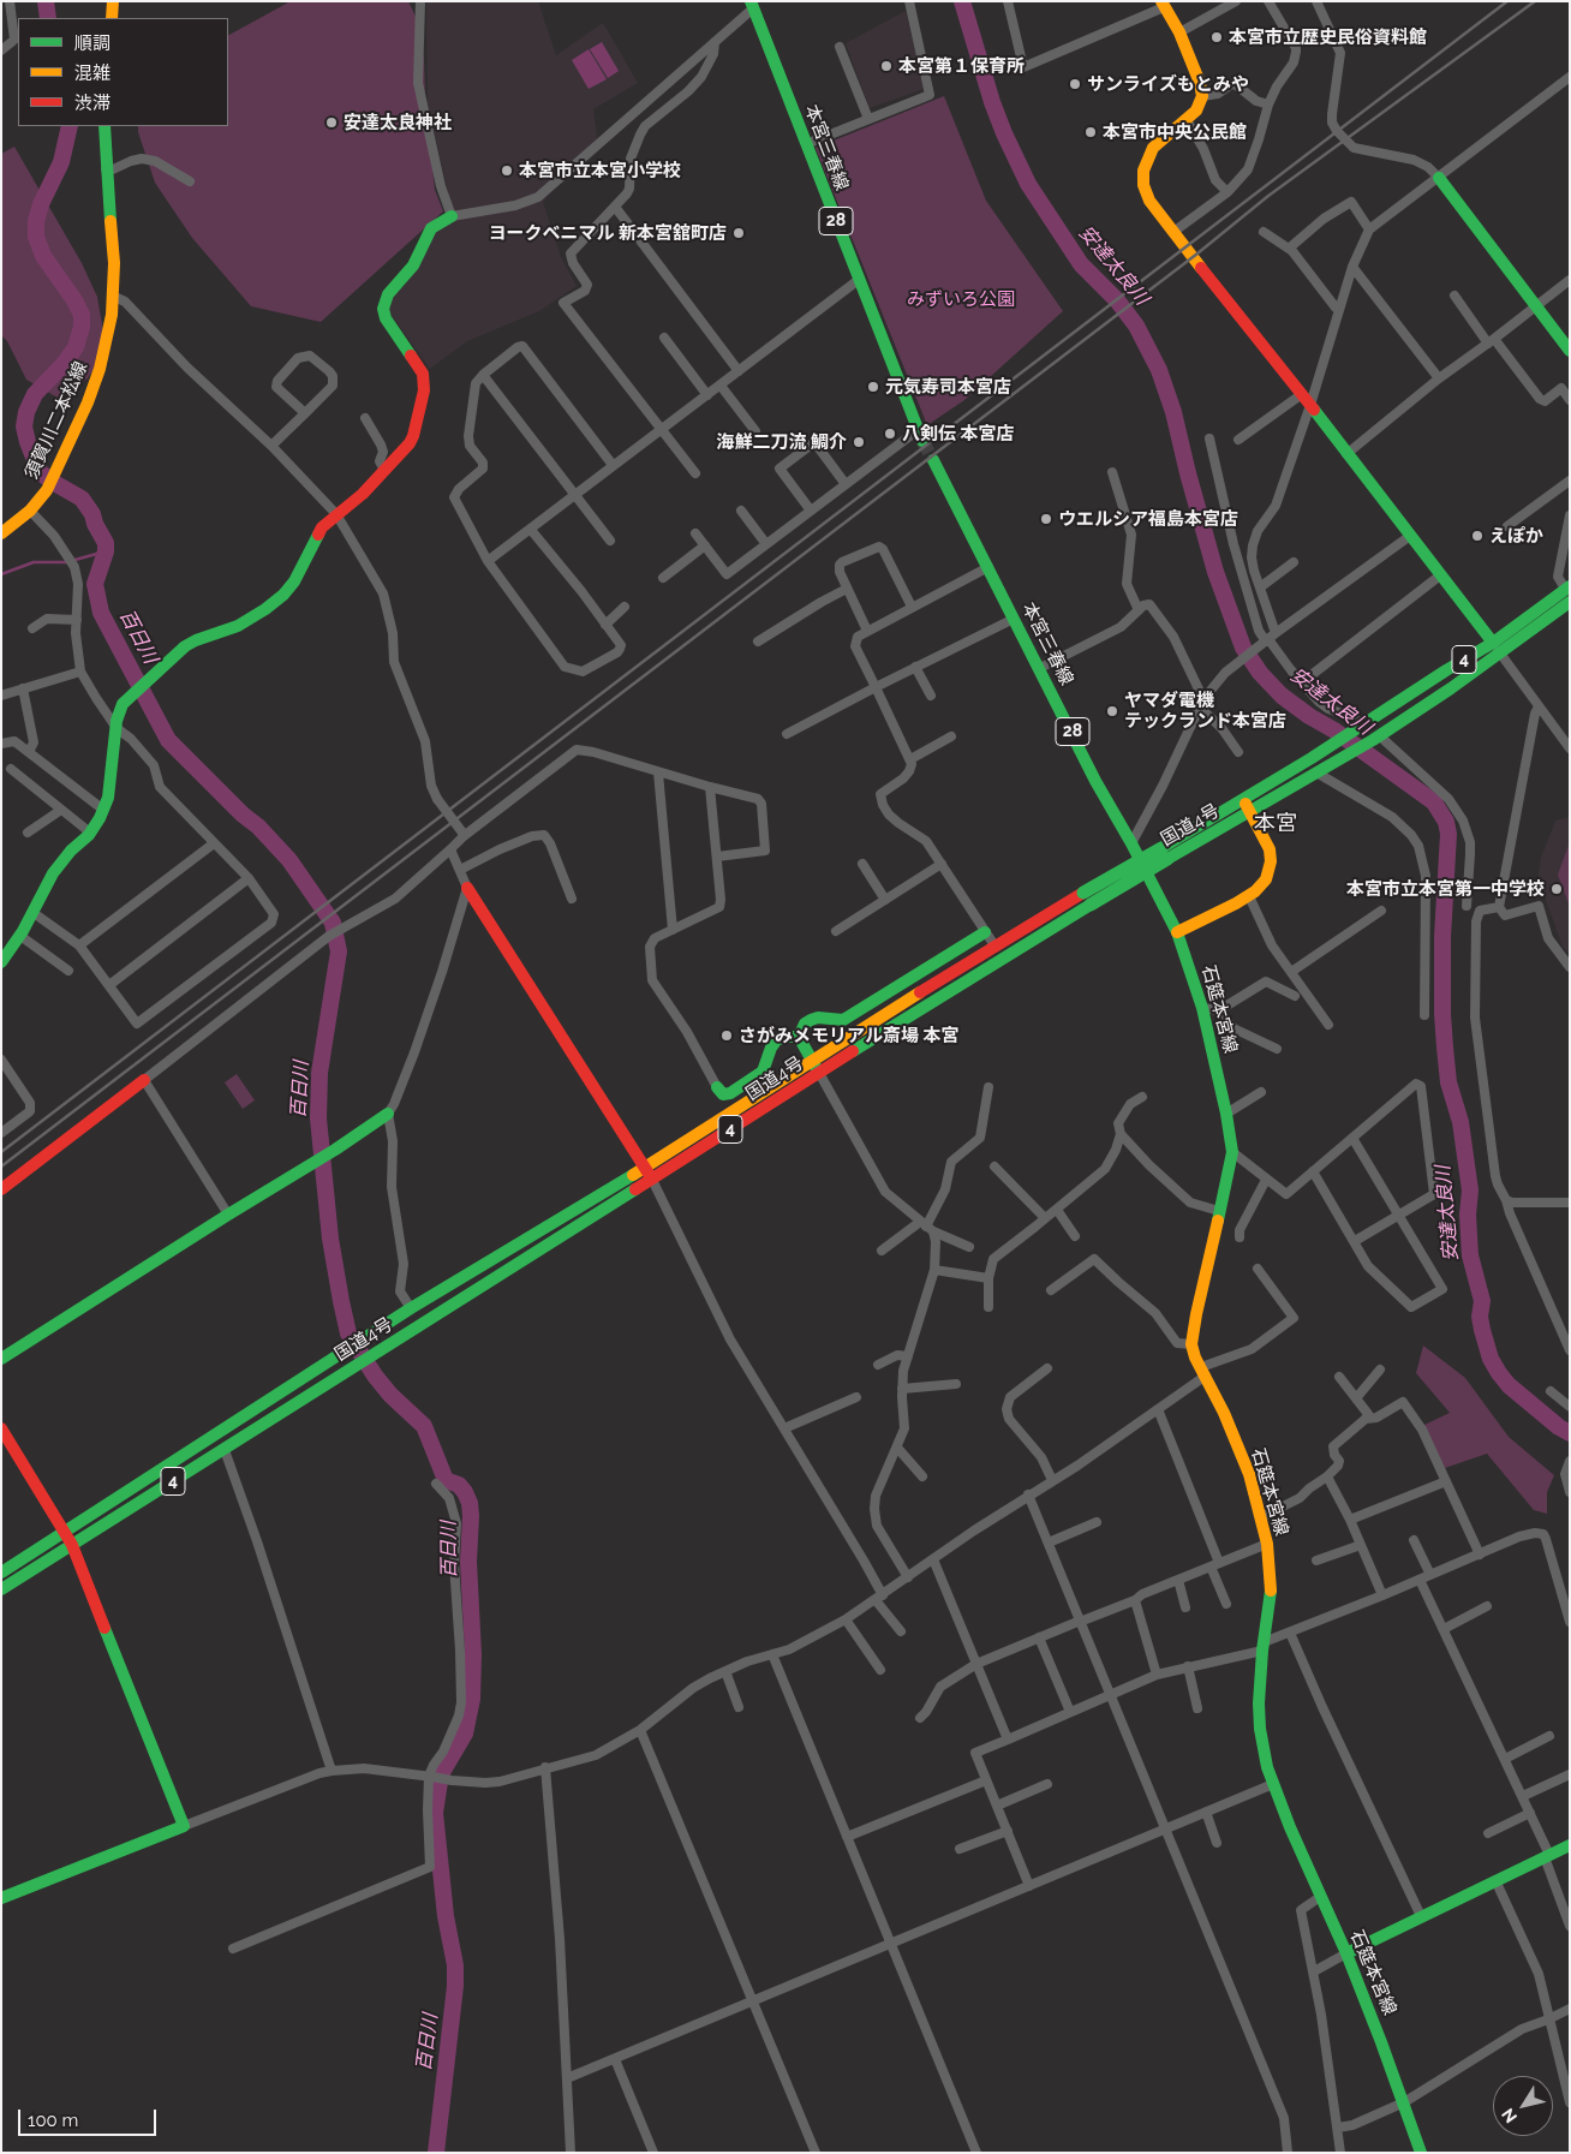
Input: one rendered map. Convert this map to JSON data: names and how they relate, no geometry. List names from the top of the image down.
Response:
{
  "streets": {
    "main road": [
      "本宮三春線",
      "28",
      "須賀川二本松線",
      "4",
      "国道4号",
      "石筵本宮線"
    ]
  },
  "crossings": [
    ["本宮三春線", "石筵本宮線"]
  ],
  "districts": ["本宮"],
  "water": ["安達太良川", "百日川"],
  "parks": ["みずいろ公園"],
  "places": [
    "本宮市立歴史民俗資料館",
    "本宮第１保育所",
    "サンライズもとみや",
    "安達太良神社",
    "本宮市中央公民館",
    "本宮市立本宮小学校",
    "ヨークベニマル 新本宮舘町店",
    "元気寿司本宮店",
    "八剣伝 本宮店",
    "海鮮二刀流 鯛介",
    "ウエルシア福島本宮店",
    "えぽか",
    "ヤマダ電機 テックランド本宮店",
    "本宮市立本宮第一中学校",
    "さがみメモリアル斎場 本宮"
  ],
  "legend": ["順調", "混雑", "渋滞"],
  "scale_bar": "100 m",
  "north": "bottom left"
}
